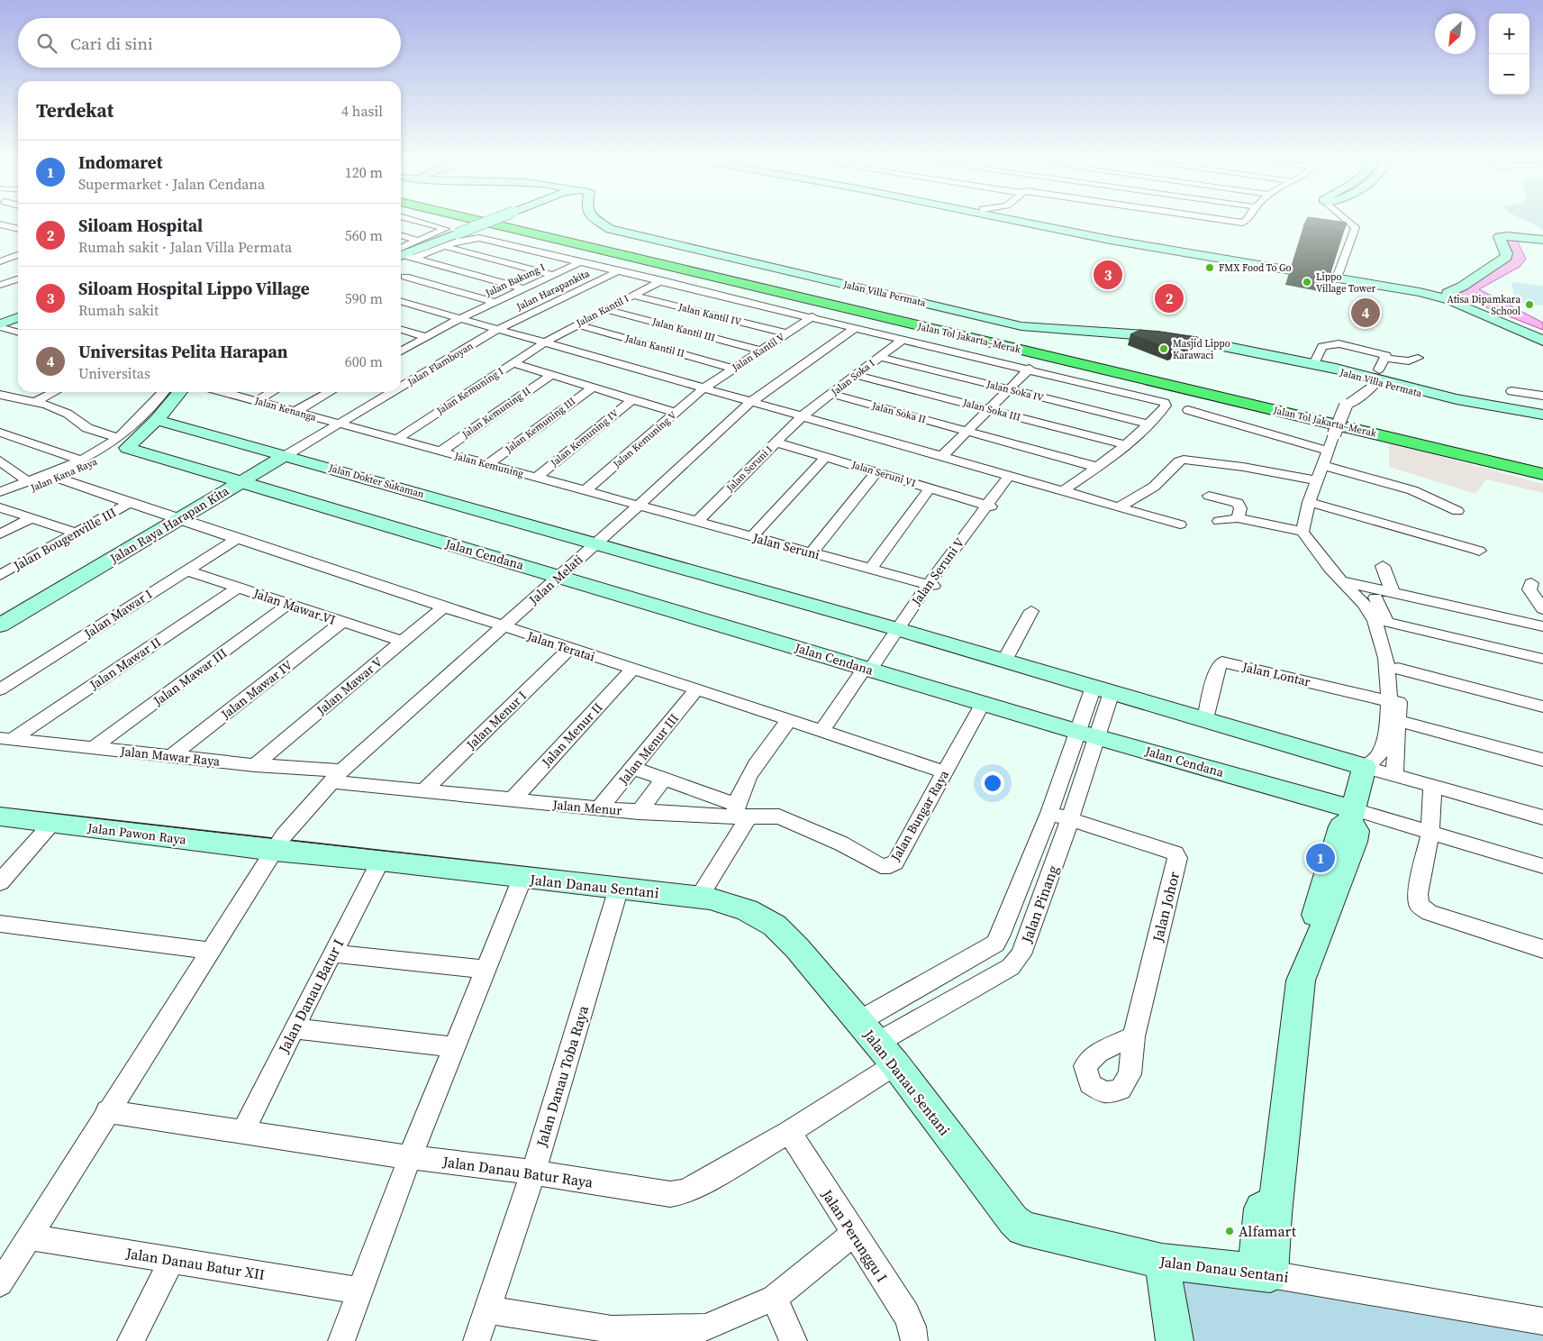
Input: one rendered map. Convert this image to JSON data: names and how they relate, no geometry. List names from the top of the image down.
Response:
{
  "streets": {
    "highway": ["Jalan Tol Jakarta–Merak"],
    "street": [
      "Jalan Bakung I",
      "Jalan Harapankita",
      "Jalan Villa Permata",
      "Jalan Kantil I",
      "Jalan Kantil IV",
      "Jalan Kantil III",
      "Jalan Kantil II",
      "Jalan Kantil V",
      "Jalan Flamboyan",
      "Jalan Soka I",
      "Jalan Kemuning I",
      "Jalan Soka IV",
      "Jalan Kenanga",
      "Jalan Soka III",
      "Jalan Kemuning II",
      "Jalan Soka II",
      "Jalan Kemuning III",
      "Jalan Kemuning IV",
      "Jalan Kemuning V",
      "Jalan Kemuning",
      "Jalan Seruni I",
      "Jalan Seruni VI",
      "Jalan Kana Raya",
      "Jalan Dokter Sukaman",
      "Jalan Raya Harapan Kita",
      "Jalan Bougenville III",
      "Jalan Seruni",
      "Jalan Cendana",
      "Jalan Seruni V",
      "Jalan Melati",
      "Jalan Mawar VI",
      "Jalan Mawar I",
      "Jalan Teratai",
      "Jalan Mawar II",
      "Jalan Lontar",
      "Jalan Mawar III",
      "Jalan Mawar V",
      "Jalan Mawar IV",
      "Jalan Menur I",
      "Jalan Menur II",
      "Jalan Menur III",
      "Jalan Mawar Raya",
      "Jalan Menur",
      "Jalan Bungar Raya",
      "Jalan Pawon Raya",
      "Jalan Danau Sentani",
      "Jalan Pinang",
      "Jalan Johor",
      "Jalan Danau Batur I",
      "Jalan Danau Toba Raya",
      "Jalan Danau Batur Raya",
      "Jalan Perunggu I",
      "Jalan Danau Batur XII"
    ]
  },
  "crossings": [
    ["Jalan Bakung I", "Jalan Harapankita"],
    ["Jalan Bakung I", "Jalan Kantil I"],
    ["Jalan Bakung I", "Jalan Kantil V"],
    ["Jalan Bakung I", "Jalan Soka I"],
    ["Jalan Bakung I", "Jalan Soka IV"],
    ["Jalan Bakung I", "Jalan Melati"],
    ["Jalan Harapankita", "Jalan Flamboyan"],
    ["Jalan Kantil I", "Jalan Kantil IV"],
    ["Jalan Kantil I", "Jalan Kantil III"],
    ["Jalan Kantil I", "Jalan Kantil II"],
    ["Jalan Kantil I", "Jalan Kemuning I"],
    ["Jalan Kantil IV", "Jalan Kantil V"],
    ["Jalan Kantil III", "Jalan Kantil V"],
    ["Jalan Kantil II", "Jalan Kantil V"],
    ["Jalan Kantil V", "Jalan Kemuning V"],
    ["Jalan Flamboyan", "Jalan Kenanga"],
    ["Jalan Flamboyan", "Jalan Kemuning"],
    ["Jalan Flamboyan", "Jalan Raya Harapan Kita"],
    ["Jalan Soka I", "Jalan Soka IV"],
    ["Jalan Soka I", "Jalan Soka III"],
    ["Jalan Soka I", "Jalan Soka II"],
    ["Jalan Soka I", "Jalan Seruni I"],
    ["Jalan Kemuning I", "Jalan Kemuning"],
    ["Jalan Kenanga", "Jalan Kemuning"],
    ["Jalan Kenanga", "Jalan Raya Harapan Kita"],
    ["Jalan Kemuning II", "Jalan Kemuning"],
    ["Jalan Kemuning III", "Jalan Kemuning"],
    ["Jalan Kemuning IV", "Jalan Kemuning"],
    ["Jalan Kemuning V", "Jalan Kemuning"],
    ["Jalan Kemuning", "Jalan Raya Harapan Kita"],
    ["Jalan Kemuning", "Jalan Seruni"],
    ["Jalan Kemuning", "Jalan Melati"],
    ["Jalan Seruni I", "Jalan Seruni VI"],
    ["Jalan Seruni I", "Jalan Seruni"],
    ["Jalan Seruni VI", "Jalan Seruni V"],
    ["Jalan Kana Raya", "Jalan Cendana"],
    ["Jalan Kana Raya", "Jalan Teratai"],
    ["Jalan Dokter Sukaman", "Jalan Raya Harapan Kita"],
    ["Jalan Dokter Sukaman", "Jalan Melati"],
    ["Jalan Raya Harapan Kita", "Jalan Cendana"],
    ["Jalan Raya Harapan Kita", "Jalan Teratai"],
    ["Jalan Bougenville III", "Jalan Teratai"],
    ["Jalan Seruni", "Jalan Seruni V"],
    ["Jalan Seruni", "Jalan Melati"],
    ["Jalan Cendana", "Jalan Seruni V"],
    ["Jalan Cendana", "Jalan Melati"],
    ["Jalan Cendana", "Jalan Bungar Raya"],
    ["Jalan Cendana", "Jalan Pinang"],
    ["Jalan Seruni V", "Jalan Teratai"],
    ["Jalan Melati", "Jalan Teratai"],
    ["Jalan Melati", "Jalan Mawar Raya"],
    ["Jalan Melati", "Jalan Menur"],
    ["Jalan Melati", "Jalan Pawon Raya"],
    ["Jalan Melati", "Jalan Danau Sentani"],
    ["Jalan Melati", "Jalan Danau Batur Raya"],
    ["Jalan Melati", "Jalan Danau Batur XII"],
    ["Jalan Mawar VI", "Jalan Mawar I"],
    ["Jalan Mawar VI", "Jalan Mawar II"],
    ["Jalan Mawar VI", "Jalan Mawar III"],
    ["Jalan Mawar VI", "Jalan Mawar V"],
    ["Jalan Mawar VI", "Jalan Mawar IV"],
    ["Jalan Mawar I", "Jalan Teratai"],
    ["Jalan Teratai", "Jalan Mawar V"],
    ["Jalan Teratai", "Jalan Menur I"],
    ["Jalan Teratai", "Jalan Menur II"],
    ["Jalan Teratai", "Jalan Menur III"],
    ["Jalan Teratai", "Jalan Bungar Raya"],
    ["Jalan Mawar II", "Jalan Mawar Raya"],
    ["Jalan Mawar III", "Jalan Mawar Raya"],
    ["Jalan Mawar V", "Jalan Mawar Raya"],
    ["Jalan Mawar IV", "Jalan Mawar Raya"],
    ["Jalan Menur I", "Jalan Menur"],
    ["Jalan Menur II", "Jalan Menur"],
    ["Jalan Menur III", "Jalan Menur"],
    ["Jalan Mawar Raya", "Jalan Menur"],
    ["Jalan Menur", "Jalan Bungar Raya"],
    ["Jalan Pawon Raya", "Jalan Danau Sentani"],
    ["Jalan Danau Sentani", "Jalan Pinang"],
    ["Jalan Danau Sentani", "Jalan Danau Batur I"],
    ["Jalan Danau Sentani", "Jalan Danau Toba Raya"],
    ["Jalan Danau Sentani", "Jalan Danau Batur Raya"],
    ["Jalan Pinang", "Jalan Johor"],
    ["Jalan Pinang", "Jalan Danau Batur Raya"],
    ["Jalan Danau Batur I", "Jalan Danau Batur Raya"],
    ["Jalan Danau Toba Raya", "Jalan Danau Batur Raya"],
    ["Jalan Danau Batur Raya", "Jalan Perunggu I"]
  ],
  "places": [
    "FMX Food To Go",
    "Lippo Village Tower",
    "Atisa Dipamkara School",
    "Masjid Lippo Karawaci",
    "Alfamart"
  ],
  "north": "bottom left",
  "page": {
    "map_buttons": ["+", "−"],
    "search": "Cari di sini",
    "heading": ["Terdekat", "4 hasil"],
    "list": [
      {
        "mark": "1",
        "name": "Indomaret",
        "note": "Supermarket · Jalan Cendana",
        "value": "120 m"
      },
      {
        "mark": "2",
        "name": "Siloam Hospital",
        "note": "Rumah sakit · Jalan Villa Permata",
        "value": "560 m"
      },
      {
        "mark": "3",
        "name": "Siloam Hospital Lippo Village",
        "note": "Rumah sakit",
        "value": "590 m"
      },
      {
        "mark": "4",
        "name": "Universitas Pelita Harapan",
        "note": "Universitas",
        "value": "600 m"
      }
    ],
    "pins": [
      "3",
      "2",
      "4",
      "1"
    ]
  }
}
